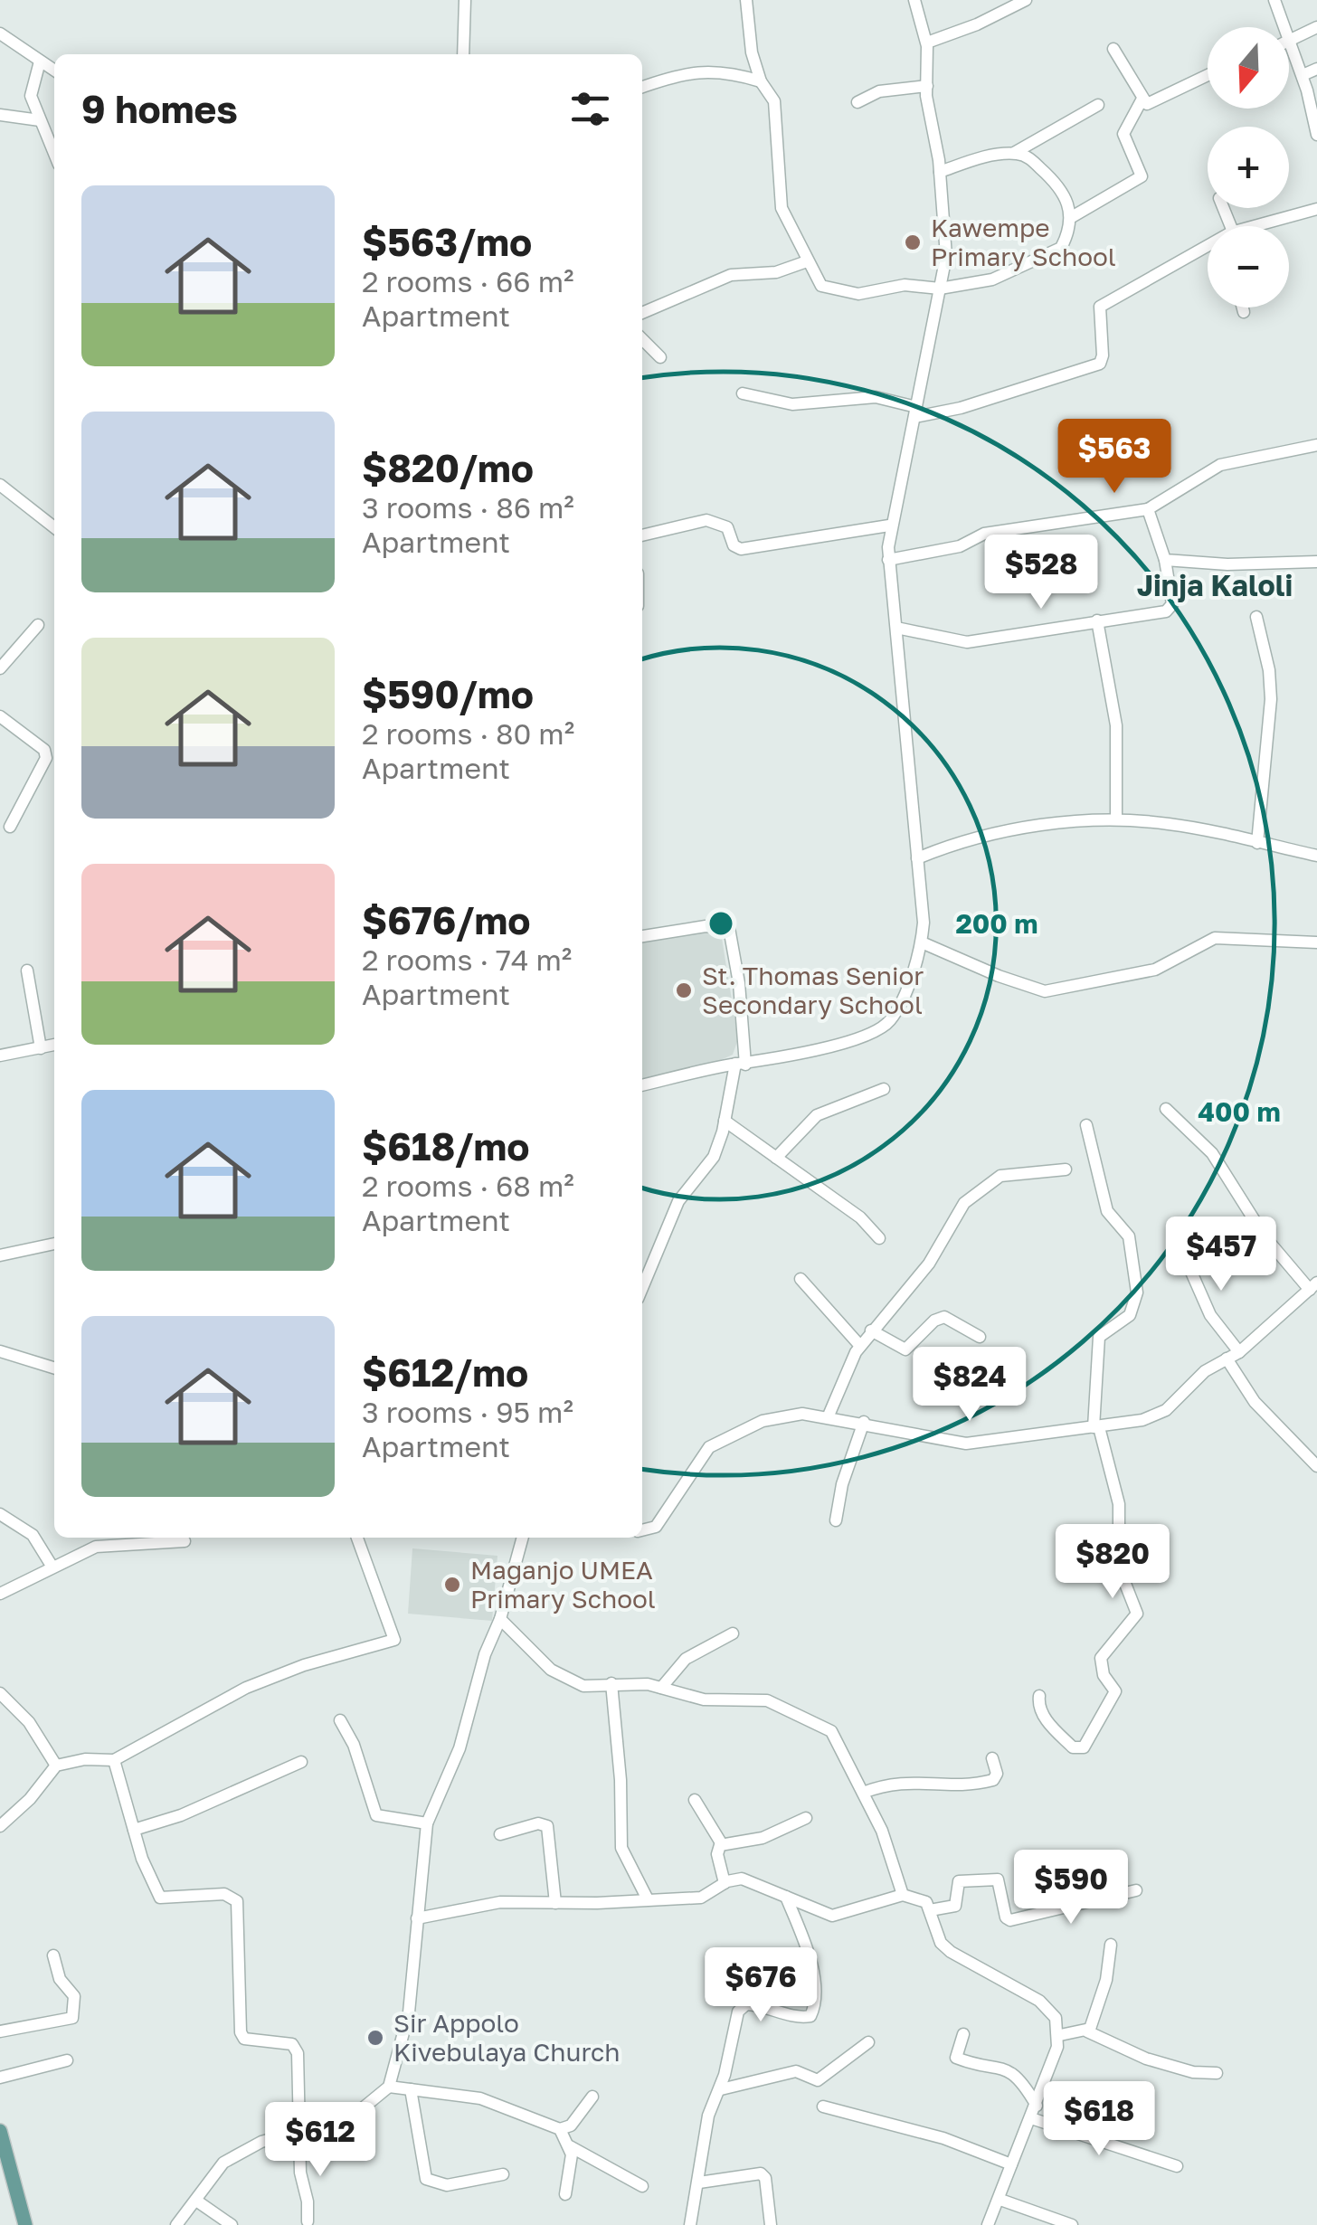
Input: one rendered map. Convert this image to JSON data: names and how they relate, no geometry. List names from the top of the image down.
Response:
{
  "districts": ["Jinja Kaloli"],
  "places": [
    "Kawempe Primary School",
    "St. Thomas Senior Secondary School",
    "Maganjo UMEA Primary School",
    "Sir Appolo Kivebulaya Church"
  ],
  "north": "bottom",
  "page": {
    "map_buttons": ["+", "−"],
    "heading": "9 homes",
    "list": [
      {
        "name": "$563/mo",
        "note": "2 rooms · 66 m² · Apartment"
      },
      {
        "name": "$820/mo",
        "note": "3 rooms · 86 m² · Apartment"
      },
      {
        "name": "$590/mo",
        "note": "2 rooms · 80 m² · Apartment"
      },
      {
        "name": "$676/mo",
        "note": "2 rooms · 74 m² · Apartment"
      },
      {
        "name": "$618/mo",
        "note": "2 rooms · 68 m² · Apartment"
      },
      {
        "name": "$612/mo",
        "note": "3 rooms · 95 m² · Apartment"
      }
    ],
    "price": [
      "$563",
      "$528",
      "$457",
      "$824",
      "$820",
      "$590",
      "$676",
      "$618",
      "$612"
    ]
  },
  "rings": ["200 m", "400 m"]
}
